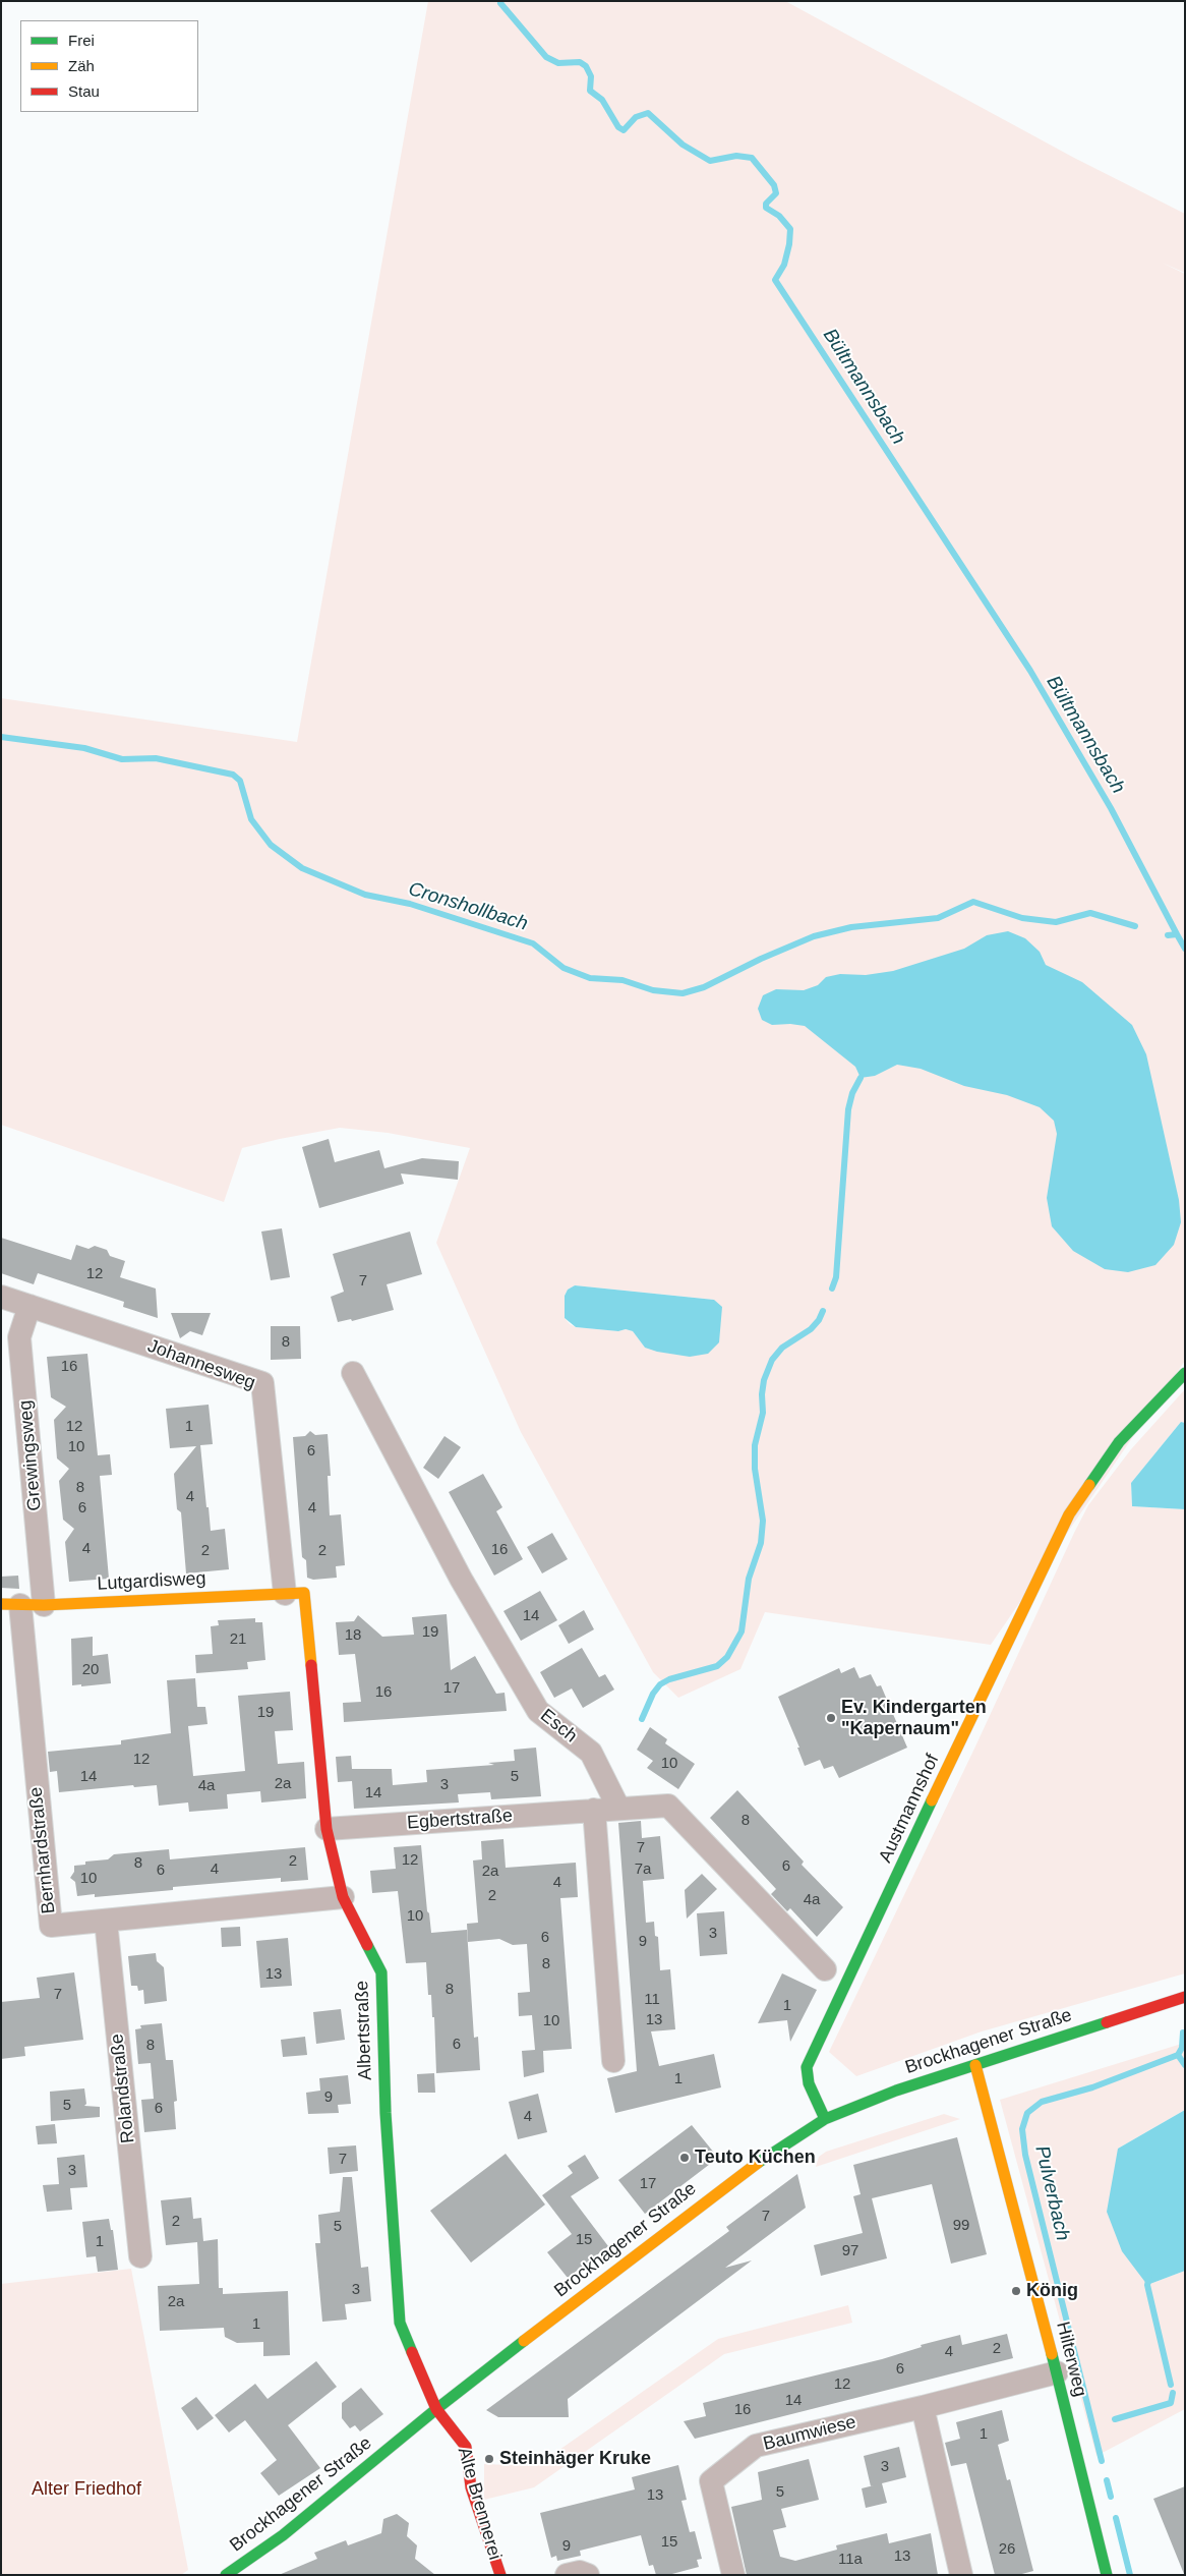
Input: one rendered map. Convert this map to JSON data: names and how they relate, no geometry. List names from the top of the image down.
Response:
{
  "streets": {
    "street": [
      "Johannesweg",
      "Grewingsweg",
      "Lutgardisweg",
      "Esch",
      "Austmannshof",
      "Egbertstraße",
      "Bernhardstraße",
      "Albertstraße",
      "Brockhagener Straße",
      "Rolandstraße",
      "Hilterweg",
      "Baumwiese",
      "Alte Brennerei"
    ]
  },
  "crossings": [
    ["Johannesweg", "Grewingsweg"],
    ["Johannesweg", "Lutgardisweg"],
    ["Johannesweg", "Albertstraße"],
    ["Grewingsweg", "Lutgardisweg"],
    ["Lutgardisweg", "Bernhardstraße"],
    ["Lutgardisweg", "Albertstraße"],
    ["Esch", "Egbertstraße"],
    ["Austmannshof", "Brockhagener Straße"],
    ["Egbertstraße", "Albertstraße"],
    ["Bernhardstraße", "Albertstraße"],
    ["Bernhardstraße", "Rolandstraße"],
    ["Albertstraße", "Brockhagener Straße"],
    ["Albertstraße", "Alte Brennerei"],
    ["Brockhagener Straße", "Hilterweg"],
    ["Brockhagener Straße", "Alte Brennerei"],
    ["Hilterweg", "Baumwiese"]
  ],
  "water": ["Bültmannsbach", "Cronshollbach", "Pulverbach"],
  "parks": ["Alter Friedhof"],
  "places": [
    "Ev. Kindergarten \"Kapernaum\"",
    "Teuto Küchen",
    "König",
    "Steinhäger Kruke"
  ],
  "house_numbers": [
    "12",
    "7",
    "8",
    "16",
    "12",
    "1",
    "10",
    "6",
    "8",
    "4",
    "6",
    "4",
    "4",
    "16",
    "2",
    "2",
    "14",
    "19",
    "18",
    "21",
    "20",
    "17",
    "16",
    "19",
    "12",
    "10",
    "14",
    "5",
    "2a",
    "3",
    "4a",
    "14",
    "8",
    "7",
    "12",
    "2",
    "8",
    "6",
    "4",
    "7a",
    "6",
    "2a",
    "10",
    "4",
    "2",
    "4a",
    "10",
    "3",
    "6",
    "9",
    "8",
    "13",
    "8",
    "7",
    "11",
    "1",
    "13",
    "10",
    "6",
    "8",
    "1",
    "9",
    "5",
    "6",
    "4",
    "7",
    "3",
    "17",
    "7",
    "2",
    "99",
    "5",
    "15",
    "1",
    "97",
    "3",
    "2a",
    "1",
    "2",
    "4",
    "6",
    "12",
    "14",
    "16",
    "1",
    "3",
    "5",
    "13",
    "15",
    "9",
    "26",
    "13",
    "11a"
  ],
  "legend": ["Frei", "Zäh", "Stau"]
}
